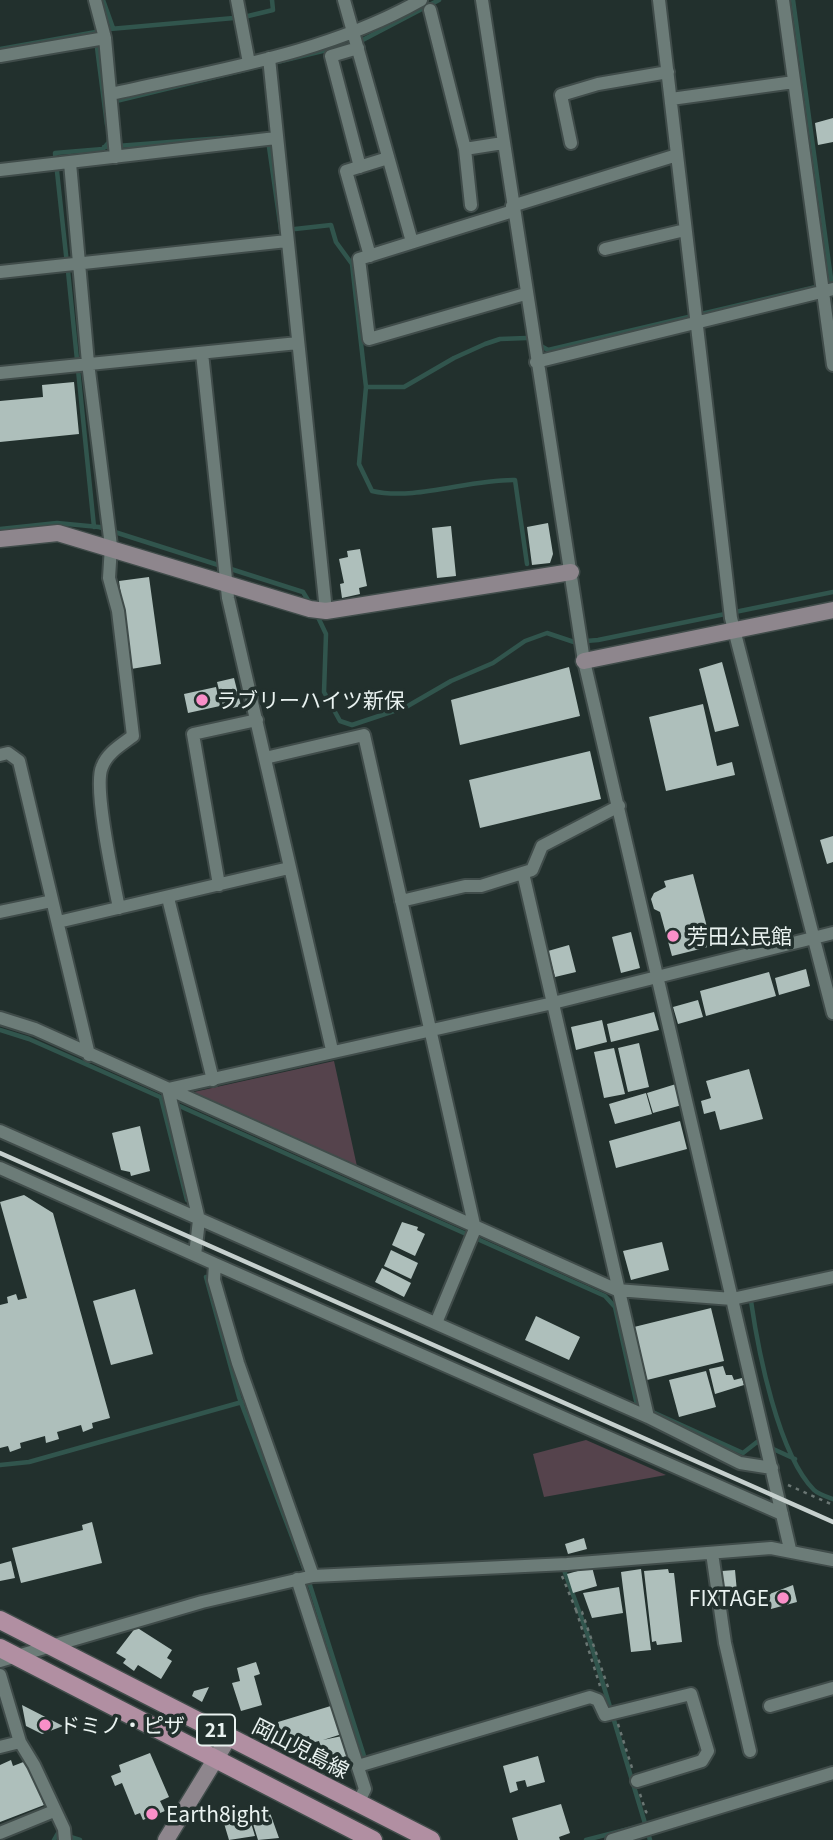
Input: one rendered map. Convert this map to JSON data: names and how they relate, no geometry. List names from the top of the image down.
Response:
{
  "streets": {
    "main road": ["21", "岡山児島線"]
  },
  "places": [
    "ラブリーハイツ新保",
    "芳田公民館",
    "FIXTAGE",
    "ドミノ・ピザ",
    "Earth8ight"
  ]
}
